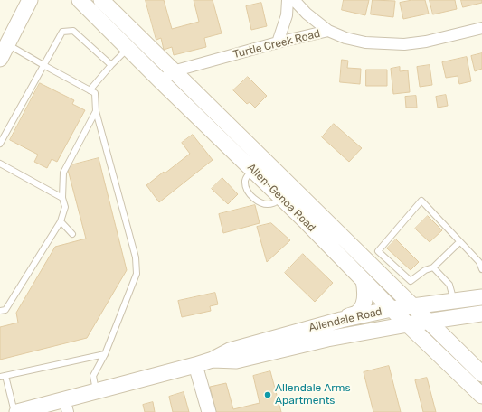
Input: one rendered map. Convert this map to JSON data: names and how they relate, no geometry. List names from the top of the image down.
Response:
{
  "streets": {
    "main road": ["Allen-Genoa Road", "Allendale Road"],
    "street": ["Turtle Creek Road"]
  },
  "crossings": [
    ["Turtle Creek Road", "Allen-Genoa Road"],
    ["Allen-Genoa Road", "Allendale Road"]
  ],
  "places": ["Allendale Arms Apartments"]
}
